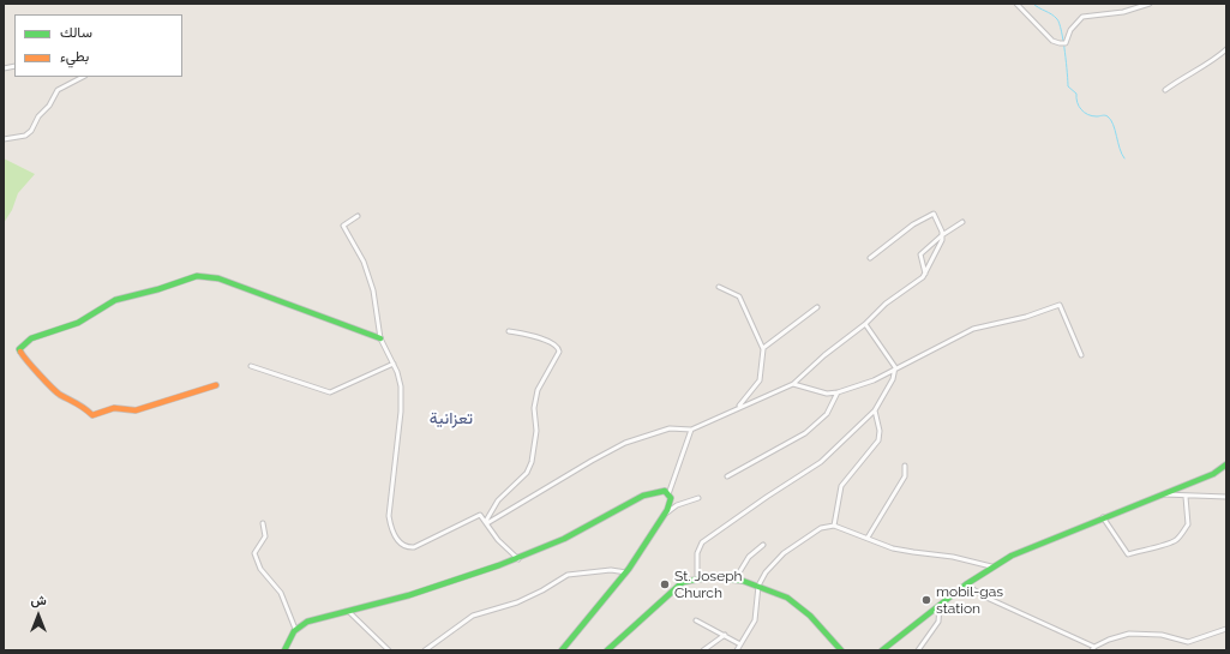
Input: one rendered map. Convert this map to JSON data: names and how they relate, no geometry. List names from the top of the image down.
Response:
{
  "districts": ["تعزانية"],
  "places": ["St. Joseph Church", "mobil-gas station"],
  "legend": ["سالك", "بطيء"],
  "north": "top"
}
